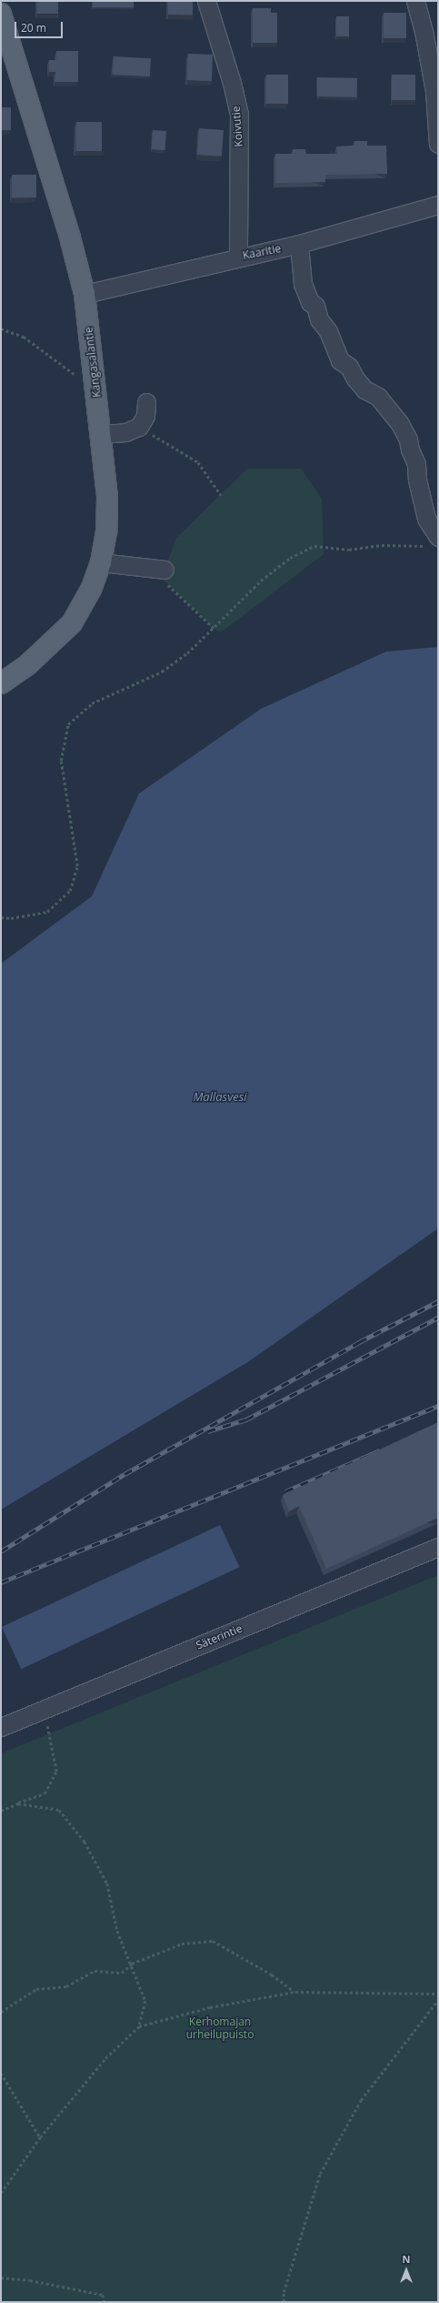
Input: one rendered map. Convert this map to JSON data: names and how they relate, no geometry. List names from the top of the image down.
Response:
{
  "streets": {
    "main road": ["Kangasalantie"],
    "street": ["Koivutie", "Kaaritie", "Säterintie"]
  },
  "crossings": [
    ["Koivutie", "Kaaritie"],
    ["Kaaritie", "Kangasalantie"]
  ],
  "water": ["Mallasvesi"],
  "parks": ["Kerhomajan urheilupuisto"],
  "scale_bar": "20 m",
  "north": "top"
}
